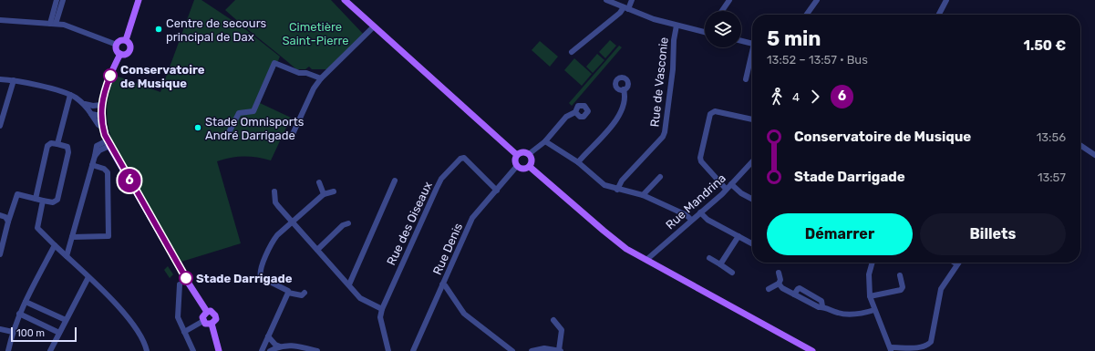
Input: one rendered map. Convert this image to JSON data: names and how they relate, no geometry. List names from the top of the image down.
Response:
{
  "streets": {
    "street": [
      "Rue de Vasconie",
      "Rue Mandrina",
      "Rue des Oiseaux",
      "Rue Denis"
    ]
  },
  "crossings": [
    ["Rue des Oiseaux", "Rue Denis"]
  ],
  "parks": ["Cimetière Saint-Pierre"],
  "places": [
    "Centre de secours principal de Dax",
    "Conservatoire de Musique",
    "Stade Omnisports André Darrigade",
    "Stade Darrigade"
  ],
  "lines": ["bus line 6"],
  "scale_bar": "100 m",
  "page": {
    "on_map": "6",
    "heading": ["5 min", "13:52 – 13:57 · Bus", "1.50 €"],
    "legs": ["4", "6"],
    "list": [
      {
        "name": "Conservatoire de Musique",
        "value": "13:56"
      },
      {
        "name": "Stade Darrigade",
        "value": "13:57"
      }
    ],
    "buttons": ["Démarrer", "Billets"],
    "scale": "100 m"
  }
}
